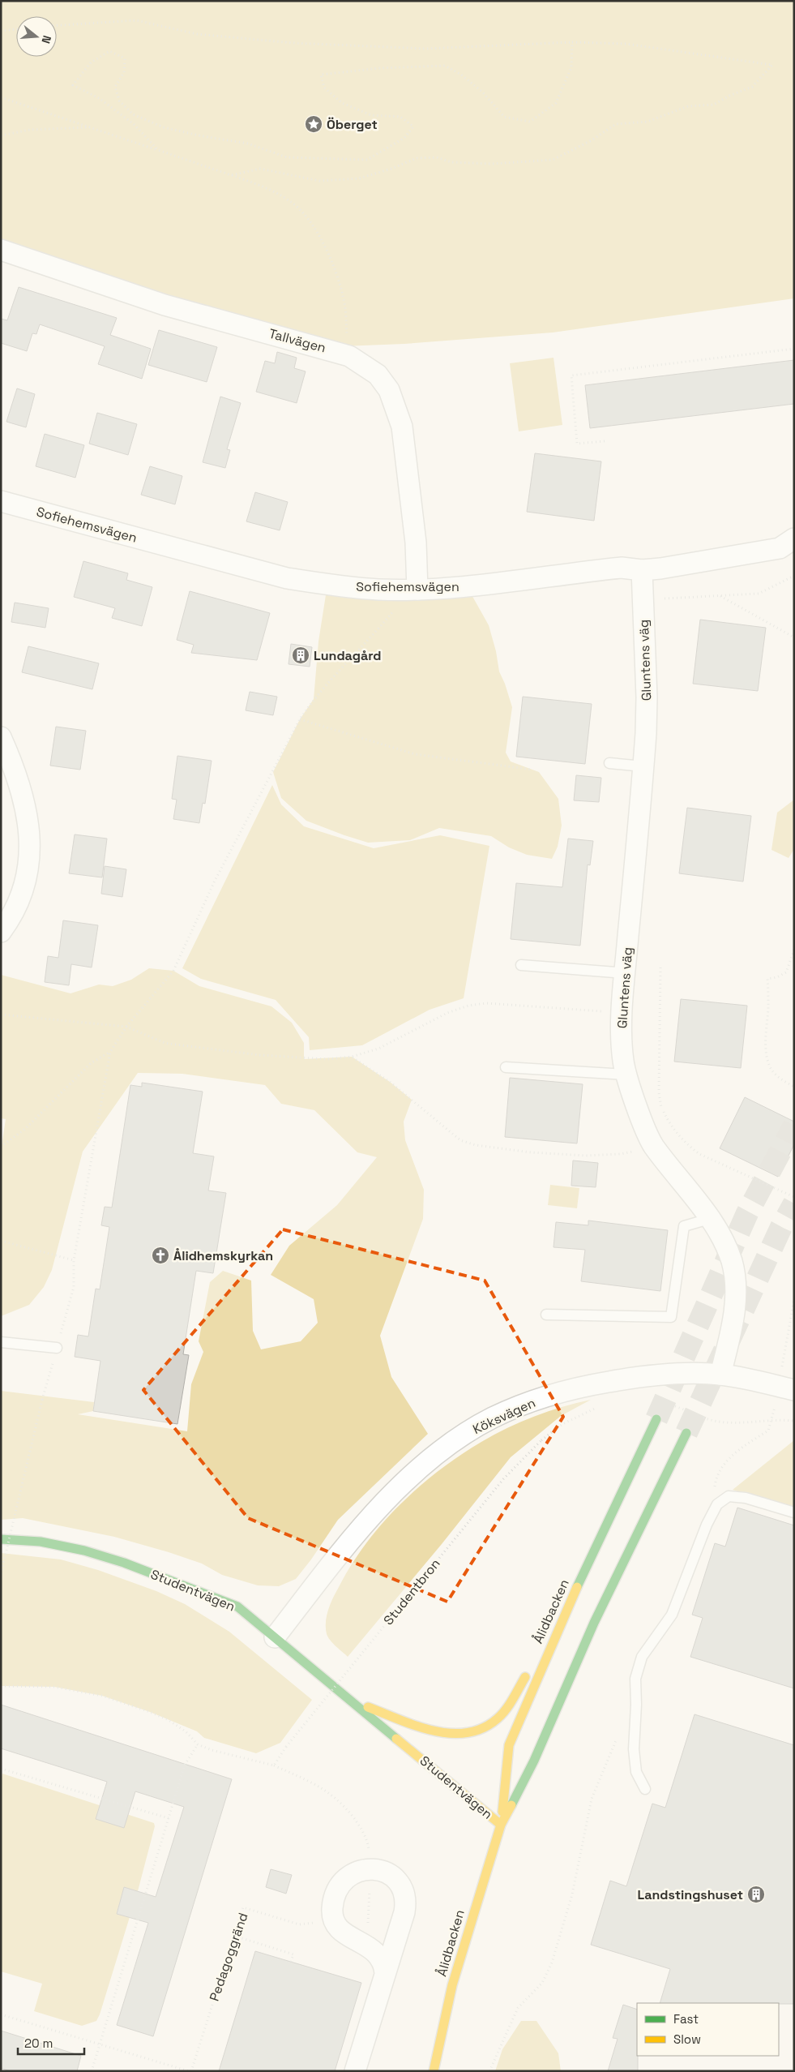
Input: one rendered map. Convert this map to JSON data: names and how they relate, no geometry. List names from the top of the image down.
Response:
{
  "streets": {
    "main road": ["Studentvägen", "Ålidbacken"],
    "street": [
      "Tallvägen",
      "Sofiehemsvägen",
      "Gluntens väg",
      "Köksvägen"
    ],
    "path": ["Studentbron", "Pedagoggränd"]
  },
  "crossings": [
    ["Tallvägen", "Sofiehemsvägen"],
    ["Sofiehemsvägen", "Gluntens väg"],
    ["Gluntens väg", "Köksvägen"],
    ["Köksvägen", "Studentvägen"],
    ["Studentvägen", "Ålidbacken"]
  ],
  "places": {
    "place": ["Öberget"],
    "building": ["Lundagård", "Landstingshuset"],
    "church": ["Ålidhemskyrkan"]
  },
  "legend": ["Fast", "Slow"],
  "scale_bar": "20 m",
  "north": "right"
}
